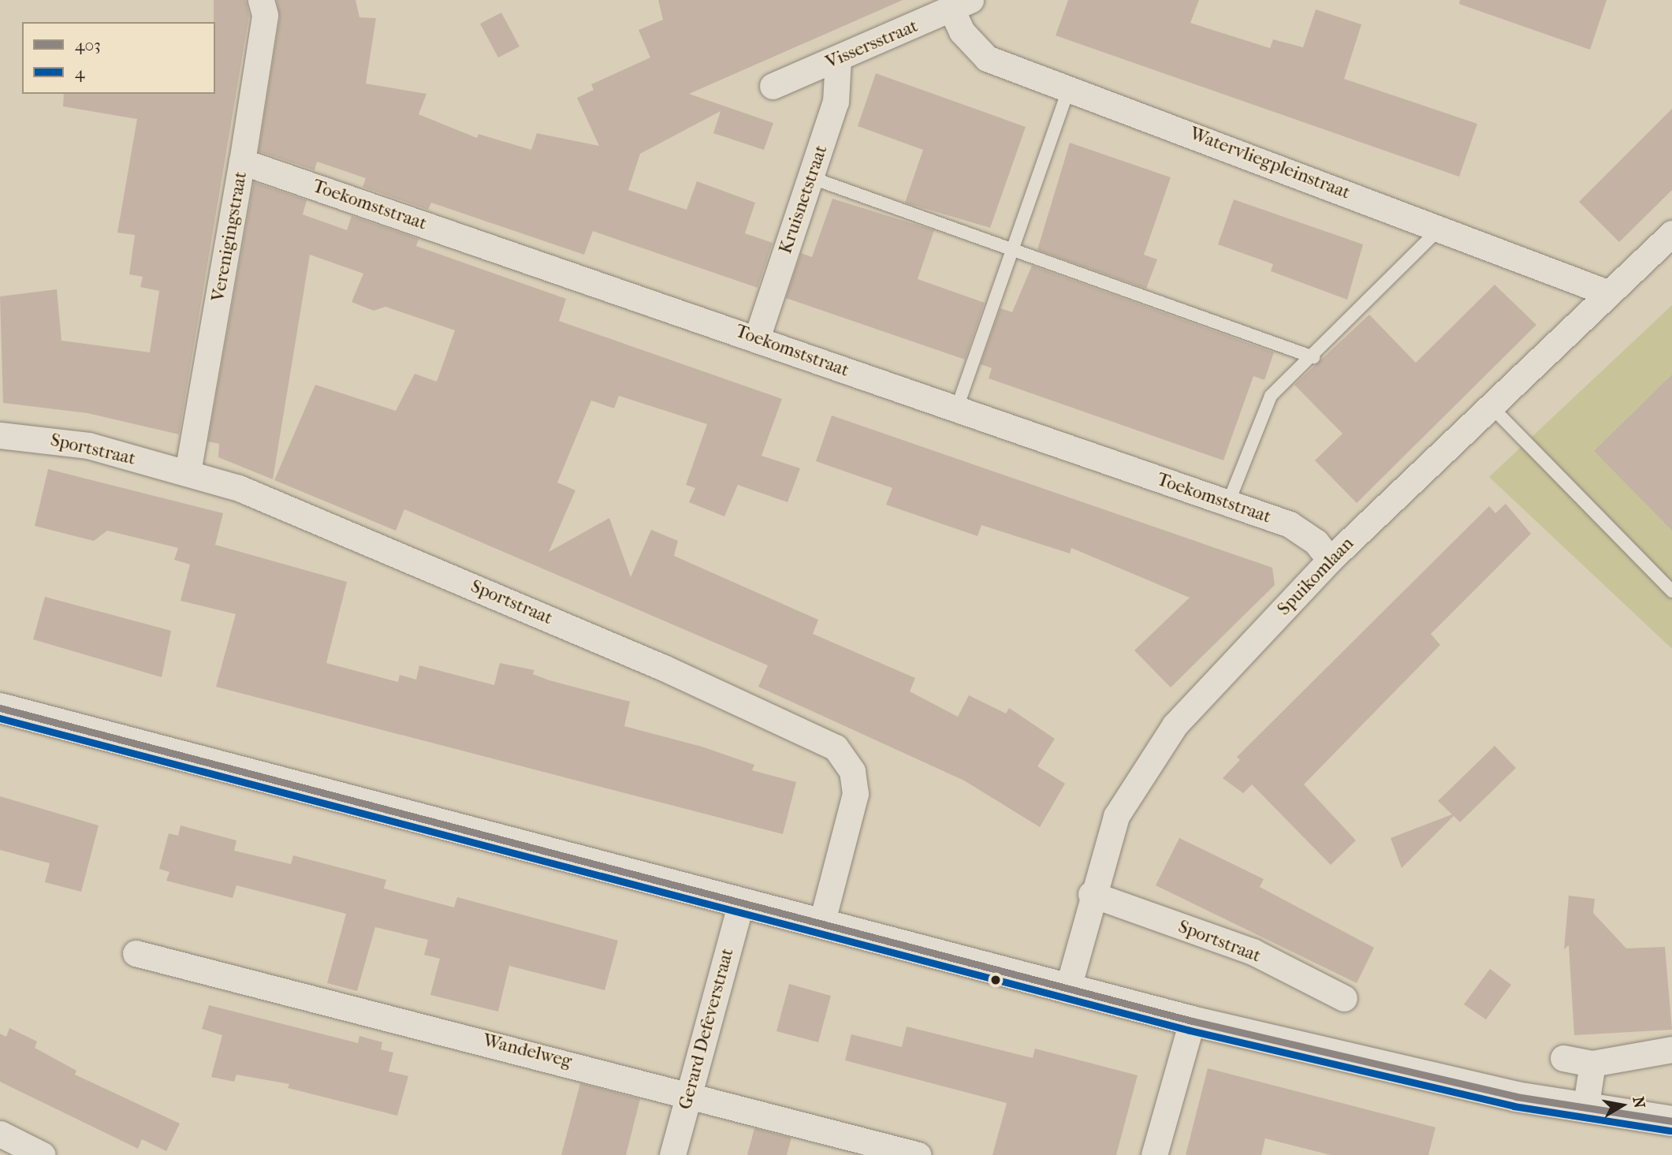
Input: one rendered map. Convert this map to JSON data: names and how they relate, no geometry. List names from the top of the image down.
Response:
{
  "streets": {
    "street": [
      "Vissersstraat",
      "Watervliegpleinstraat",
      "Kruisnetstraat",
      "Toekomststraat",
      "Verenigingstraat",
      "Sportstraat",
      "Spuikomlaan",
      "Gerard Defeverstraat",
      "Wandelweg"
    ]
  },
  "crossings": [
    ["Vissersstraat", "Watervliegpleinstraat"],
    ["Vissersstraat", "Kruisnetstraat"],
    ["Watervliegpleinstraat", "Spuikomlaan"],
    ["Kruisnetstraat", "Toekomststraat"],
    ["Toekomststraat", "Verenigingstraat"],
    ["Toekomststraat", "Spuikomlaan"],
    ["Verenigingstraat", "Sportstraat"],
    ["Sportstraat", "Spuikomlaan"],
    ["Gerard Defeverstraat", "Wandelweg"]
  ],
  "lines": ["transit line 403", "transit line 4"],
  "legend": ["403", "4"],
  "north": "right"
}
